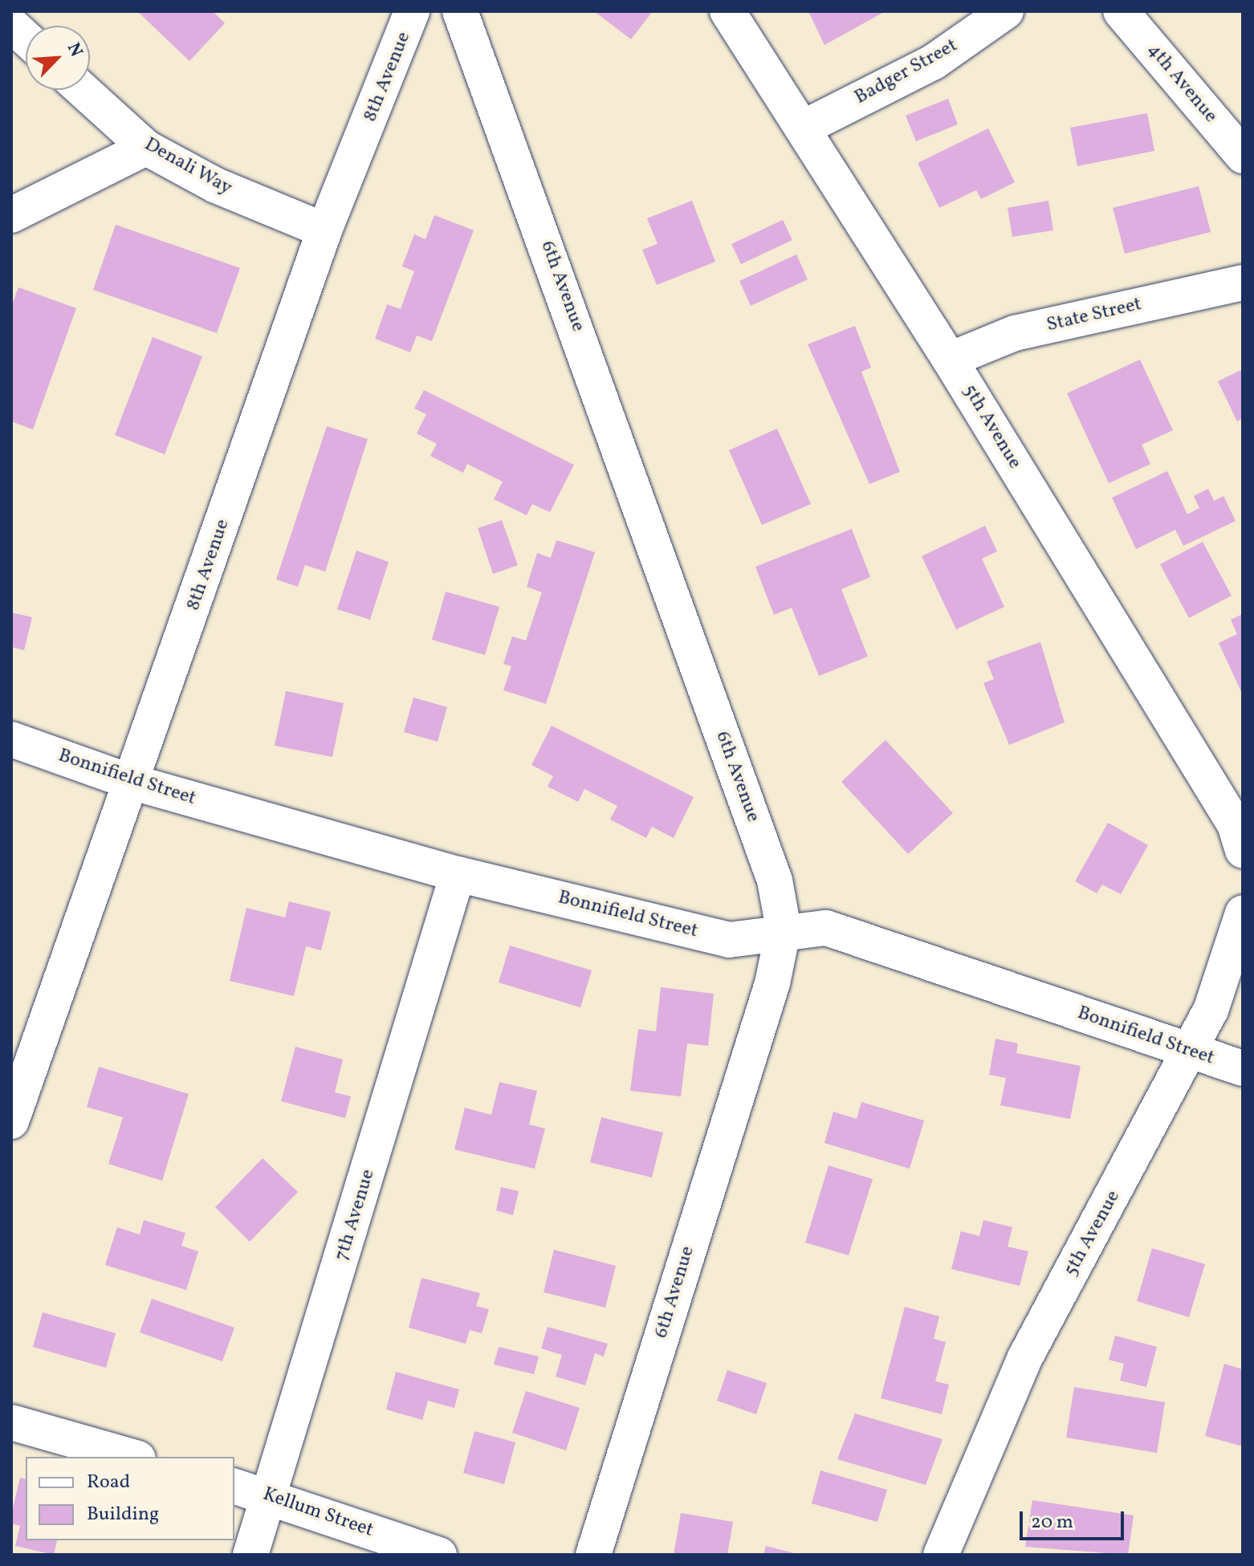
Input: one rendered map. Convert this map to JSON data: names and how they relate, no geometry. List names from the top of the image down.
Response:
{
  "streets": {
    "street": [
      "Badger Street",
      "8th Avenue",
      "4th Avenue",
      "Denali Way",
      "6th Avenue",
      "State Street",
      "5th Avenue",
      "Bonnifield Street",
      "7th Avenue",
      "Kellum Street"
    ]
  },
  "crossings": [
    ["Badger Street", "5th Avenue"],
    ["8th Avenue", "Denali Way"],
    ["8th Avenue", "Bonnifield Street"],
    ["6th Avenue", "Bonnifield Street"],
    ["State Street", "5th Avenue"],
    ["5th Avenue", "Bonnifield Street"],
    ["Bonnifield Street", "7th Avenue"],
    ["7th Avenue", "Kellum Street"]
  ],
  "legend": ["Road", "Building"],
  "scale_bar": "20 m",
  "north": "top right"
}
